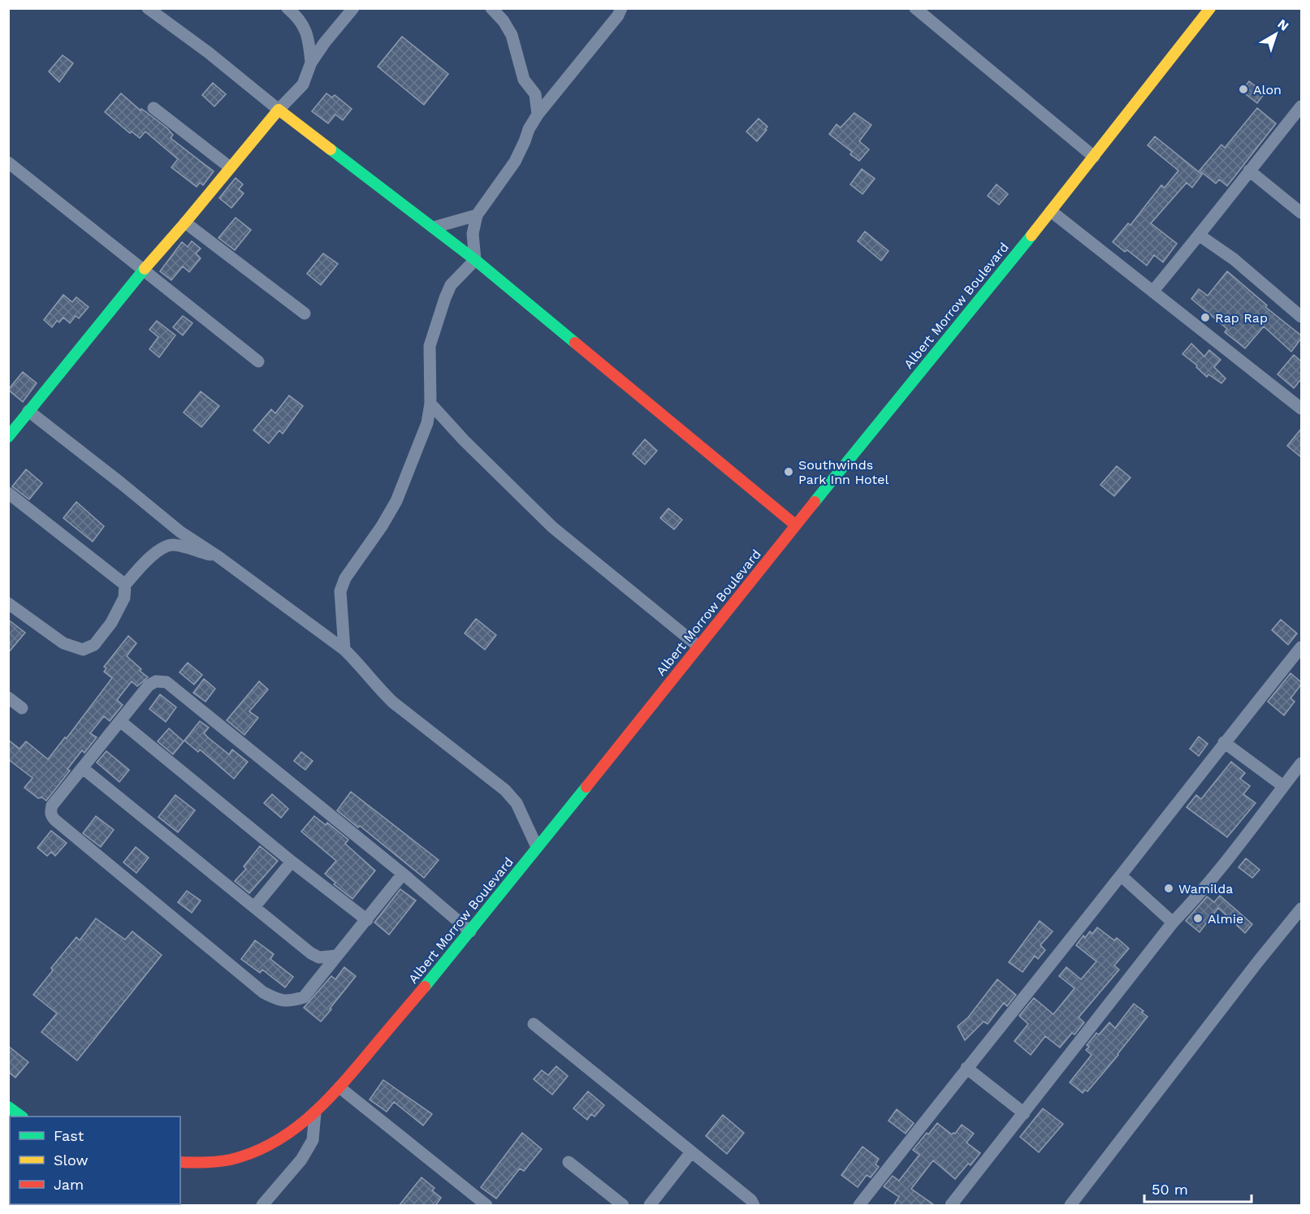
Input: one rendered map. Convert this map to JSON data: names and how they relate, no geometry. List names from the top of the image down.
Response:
{
  "streets": {
    "main road": ["Albert Morrow Boulevard"]
  },
  "places": [
    "Alon",
    "Rap Rap",
    "Southwinds Park Inn Hotel",
    "Wamilda",
    "Almie"
  ],
  "legend": ["Fast", "Slow", "Jam"],
  "scale_bar": "50 m",
  "north": "top right"
}
